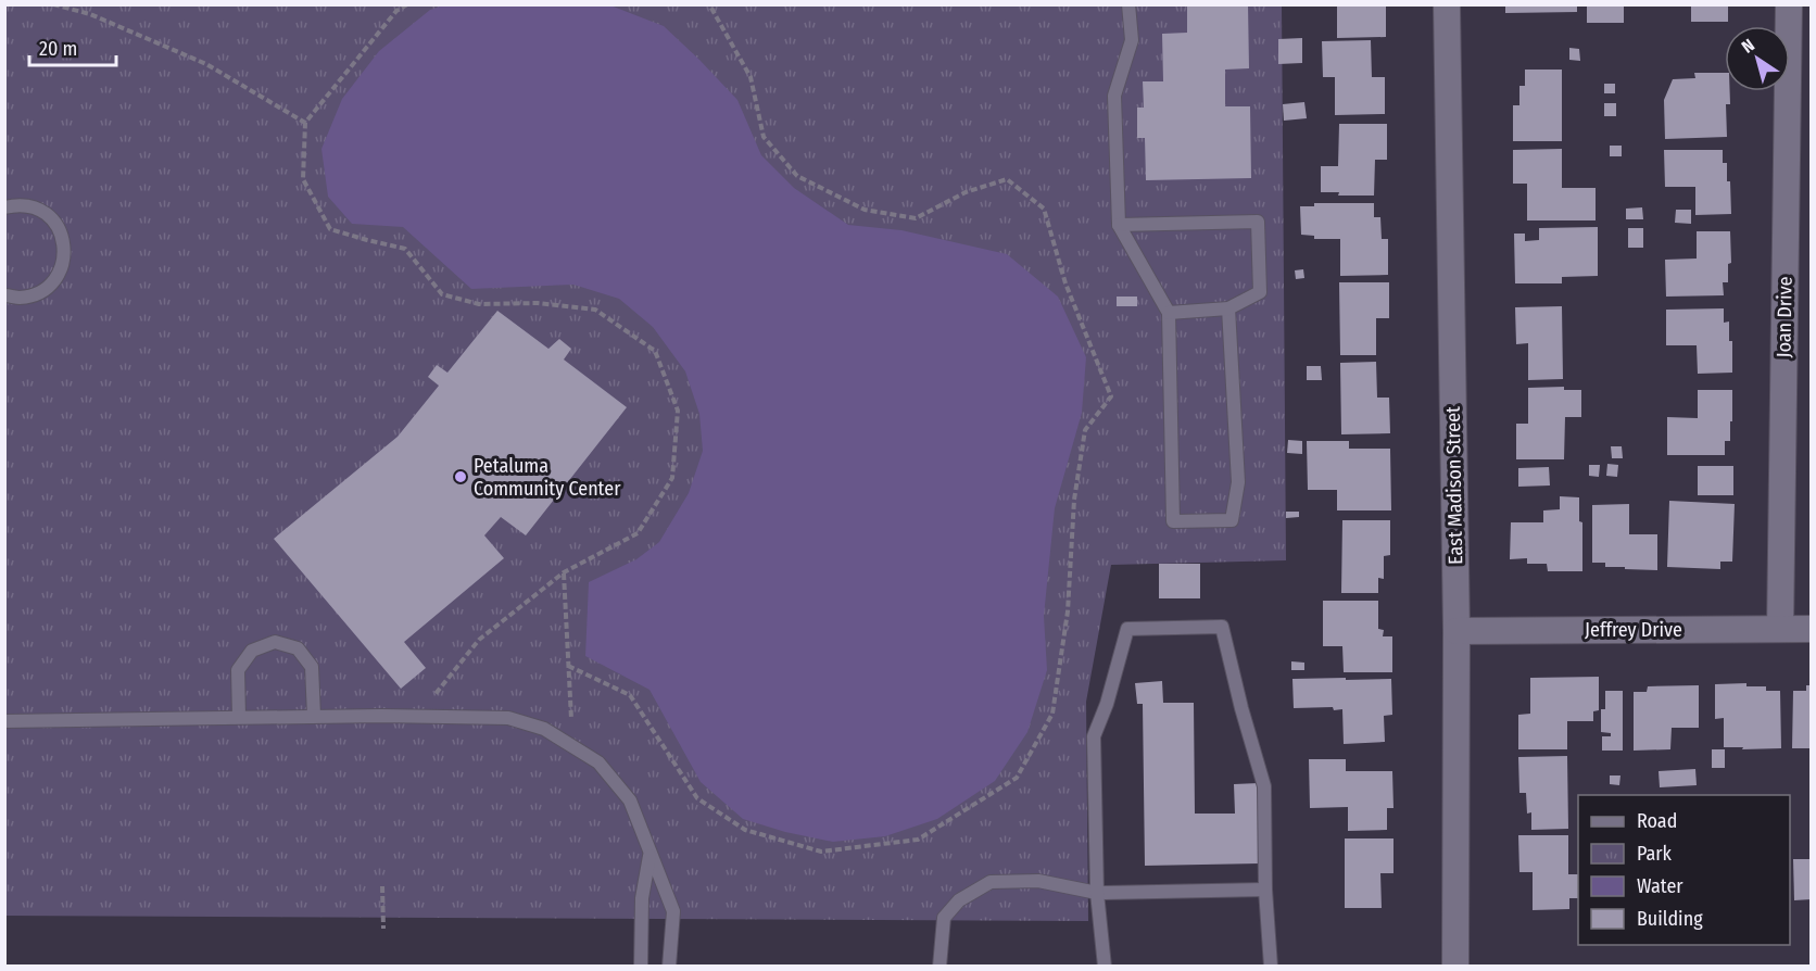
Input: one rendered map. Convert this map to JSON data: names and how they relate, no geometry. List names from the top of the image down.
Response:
{
  "streets": {
    "street": ["Joan Drive", "East Madison Street", "Jeffrey Drive"]
  },
  "crossings": [
    ["Joan Drive", "Jeffrey Drive"],
    ["East Madison Street", "Jeffrey Drive"]
  ],
  "places": ["Petaluma Community Center"],
  "legend": [
    "Road",
    "Park",
    "Water",
    "Building"
  ],
  "scale_bar": "20 m",
  "north": "top left"
}
